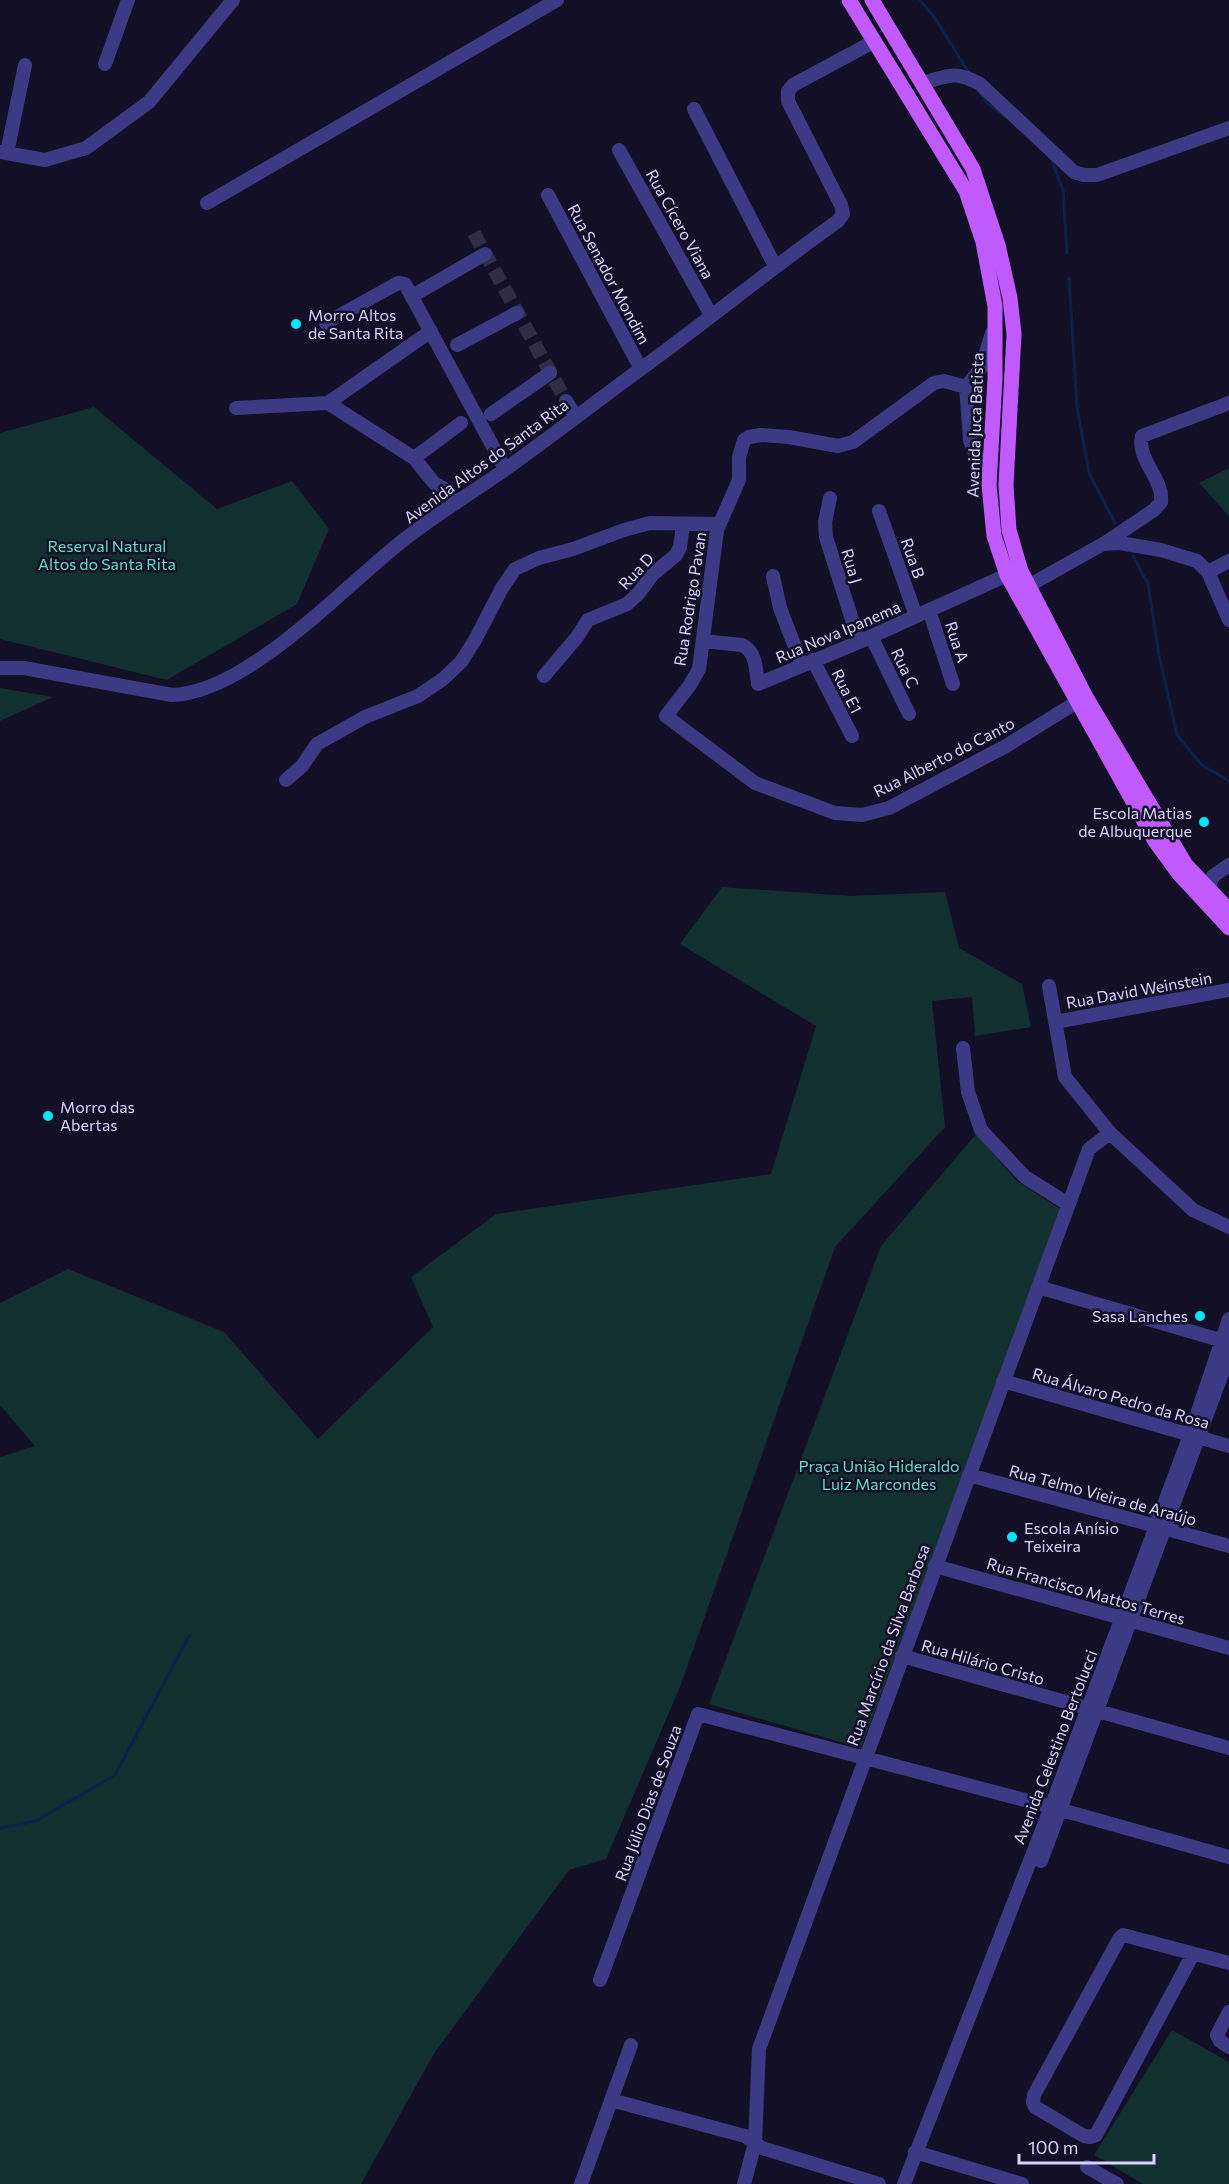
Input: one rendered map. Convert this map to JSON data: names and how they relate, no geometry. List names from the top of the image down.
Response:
{
  "streets": {
    "main road": ["Avenida Juca Batista"],
    "street": [
      "Rua Cícero Viana",
      "Rua Senador Mondim",
      "Avenida Altos do Santa Rita",
      "Rua B",
      "Rua J",
      "Rua D",
      "Rua Rodrigo Pavan",
      "Rua Nova Ipanema",
      "Rua A",
      "Rua C",
      "Rua E1",
      "Rua Alberto do Canto",
      "Rua David Weinstein",
      "Rua Álvaro Pedro da Rosa",
      "Rua Telmo Vieira de Araújo",
      "Rua Francisco Mattos Terres",
      "Rua Marcírio da Silva Barbosa",
      "Rua Hilário Cristo",
      "Avenida Celestino Bertolucci",
      "Rua Júlio Dias de Souza"
    ]
  },
  "crossings": [
    ["Rua Cícero Viana", "Avenida Altos do Santa Rita"],
    ["Rua Senador Mondim", "Avenida Altos do Santa Rita"],
    ["Avenida Juca Batista", "Avenida Altos do Santa Rita"],
    ["Avenida Juca Batista", "Rua Nova Ipanema"],
    ["Avenida Juca Batista", "Rua Alberto do Canto"],
    ["Rua B", "Rua Nova Ipanema"],
    ["Rua J", "Rua Nova Ipanema"],
    ["Rua J", "Rua C"],
    ["Rua Rodrigo Pavan", "Rua Nova Ipanema"],
    ["Rua Rodrigo Pavan", "Rua Alberto do Canto"],
    ["Rua Nova Ipanema", "Rua A"],
    ["Rua Nova Ipanema", "Rua C"],
    ["Rua Nova Ipanema", "Rua E1"],
    ["Rua Álvaro Pedro da Rosa", "Rua Marcírio da Silva Barbosa"],
    ["Rua Álvaro Pedro da Rosa", "Avenida Celestino Bertolucci"],
    ["Rua Telmo Vieira de Araújo", "Rua Marcírio da Silva Barbosa"],
    ["Rua Telmo Vieira de Araújo", "Avenida Celestino Bertolucci"],
    ["Rua Francisco Mattos Terres", "Rua Marcírio da Silva Barbosa"],
    ["Rua Francisco Mattos Terres", "Avenida Celestino Bertolucci"],
    ["Rua Marcírio da Silva Barbosa", "Rua Hilário Cristo"],
    ["Rua Marcírio da Silva Barbosa", "Rua Júlio Dias de Souza"],
    ["Rua Hilário Cristo", "Avenida Celestino Bertolucci"],
    ["Avenida Celestino Bertolucci", "Rua Júlio Dias de Souza"]
  ],
  "parks": ["Reserval Natural Altos do Santa Rita", "Praça União Hideraldo Luiz Marcondes"],
  "places": [
    "Morro Altos de Santa Rita",
    "Escola Matias de Albuquerque",
    "Morro das Abertas",
    "Sasa Lanches",
    "Escola Anísio Teixeira"
  ],
  "scale_bar": "100 m"
}
